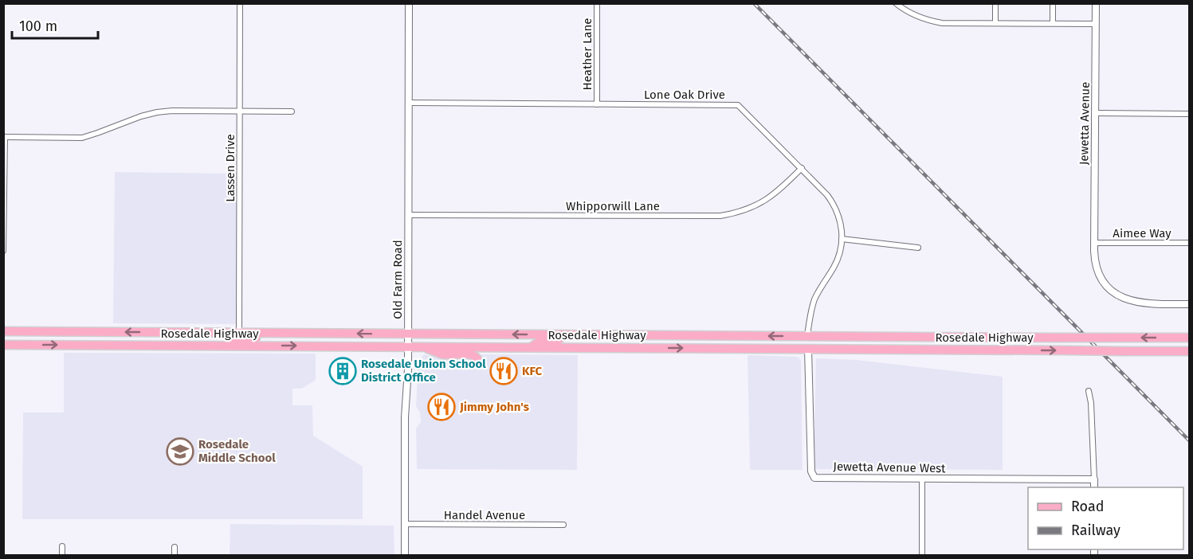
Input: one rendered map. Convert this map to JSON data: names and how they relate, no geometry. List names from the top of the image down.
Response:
{
  "streets": {
    "main road": ["Rosedale Highway"],
    "street": [
      "Heather Lane",
      "Lone Oak Drive",
      "Jewetta Avenue",
      "Lassen Drive",
      "Whipporwill Lane",
      "Aimee Way",
      "Old Farm Road",
      "Jewetta Avenue West",
      "Handel Avenue"
    ]
  },
  "crossings": [
    ["Heather Lane", "Lone Oak Drive"],
    ["Lone Oak Drive", "Whipporwill Lane"],
    ["Lone Oak Drive", "Old Farm Road"],
    ["Lone Oak Drive", "Rosedale Highway"],
    ["Jewetta Avenue", "Aimee Way"],
    ["Lassen Drive", "Rosedale Highway"],
    ["Whipporwill Lane", "Old Farm Road"],
    ["Old Farm Road", "Rosedale Highway"],
    ["Old Farm Road", "Handel Avenue"],
    ["Rosedale Highway", "Jewetta Avenue West"]
  ],
  "places": {
    "building": ["Rosedale Union School District Office"],
    "restaurant": ["KFC", "Jimmy John's"],
    "school or university": ["Rosedale Middle School"]
  },
  "legend": ["Road", "Railway"],
  "scale_bar": "100 m"
}
